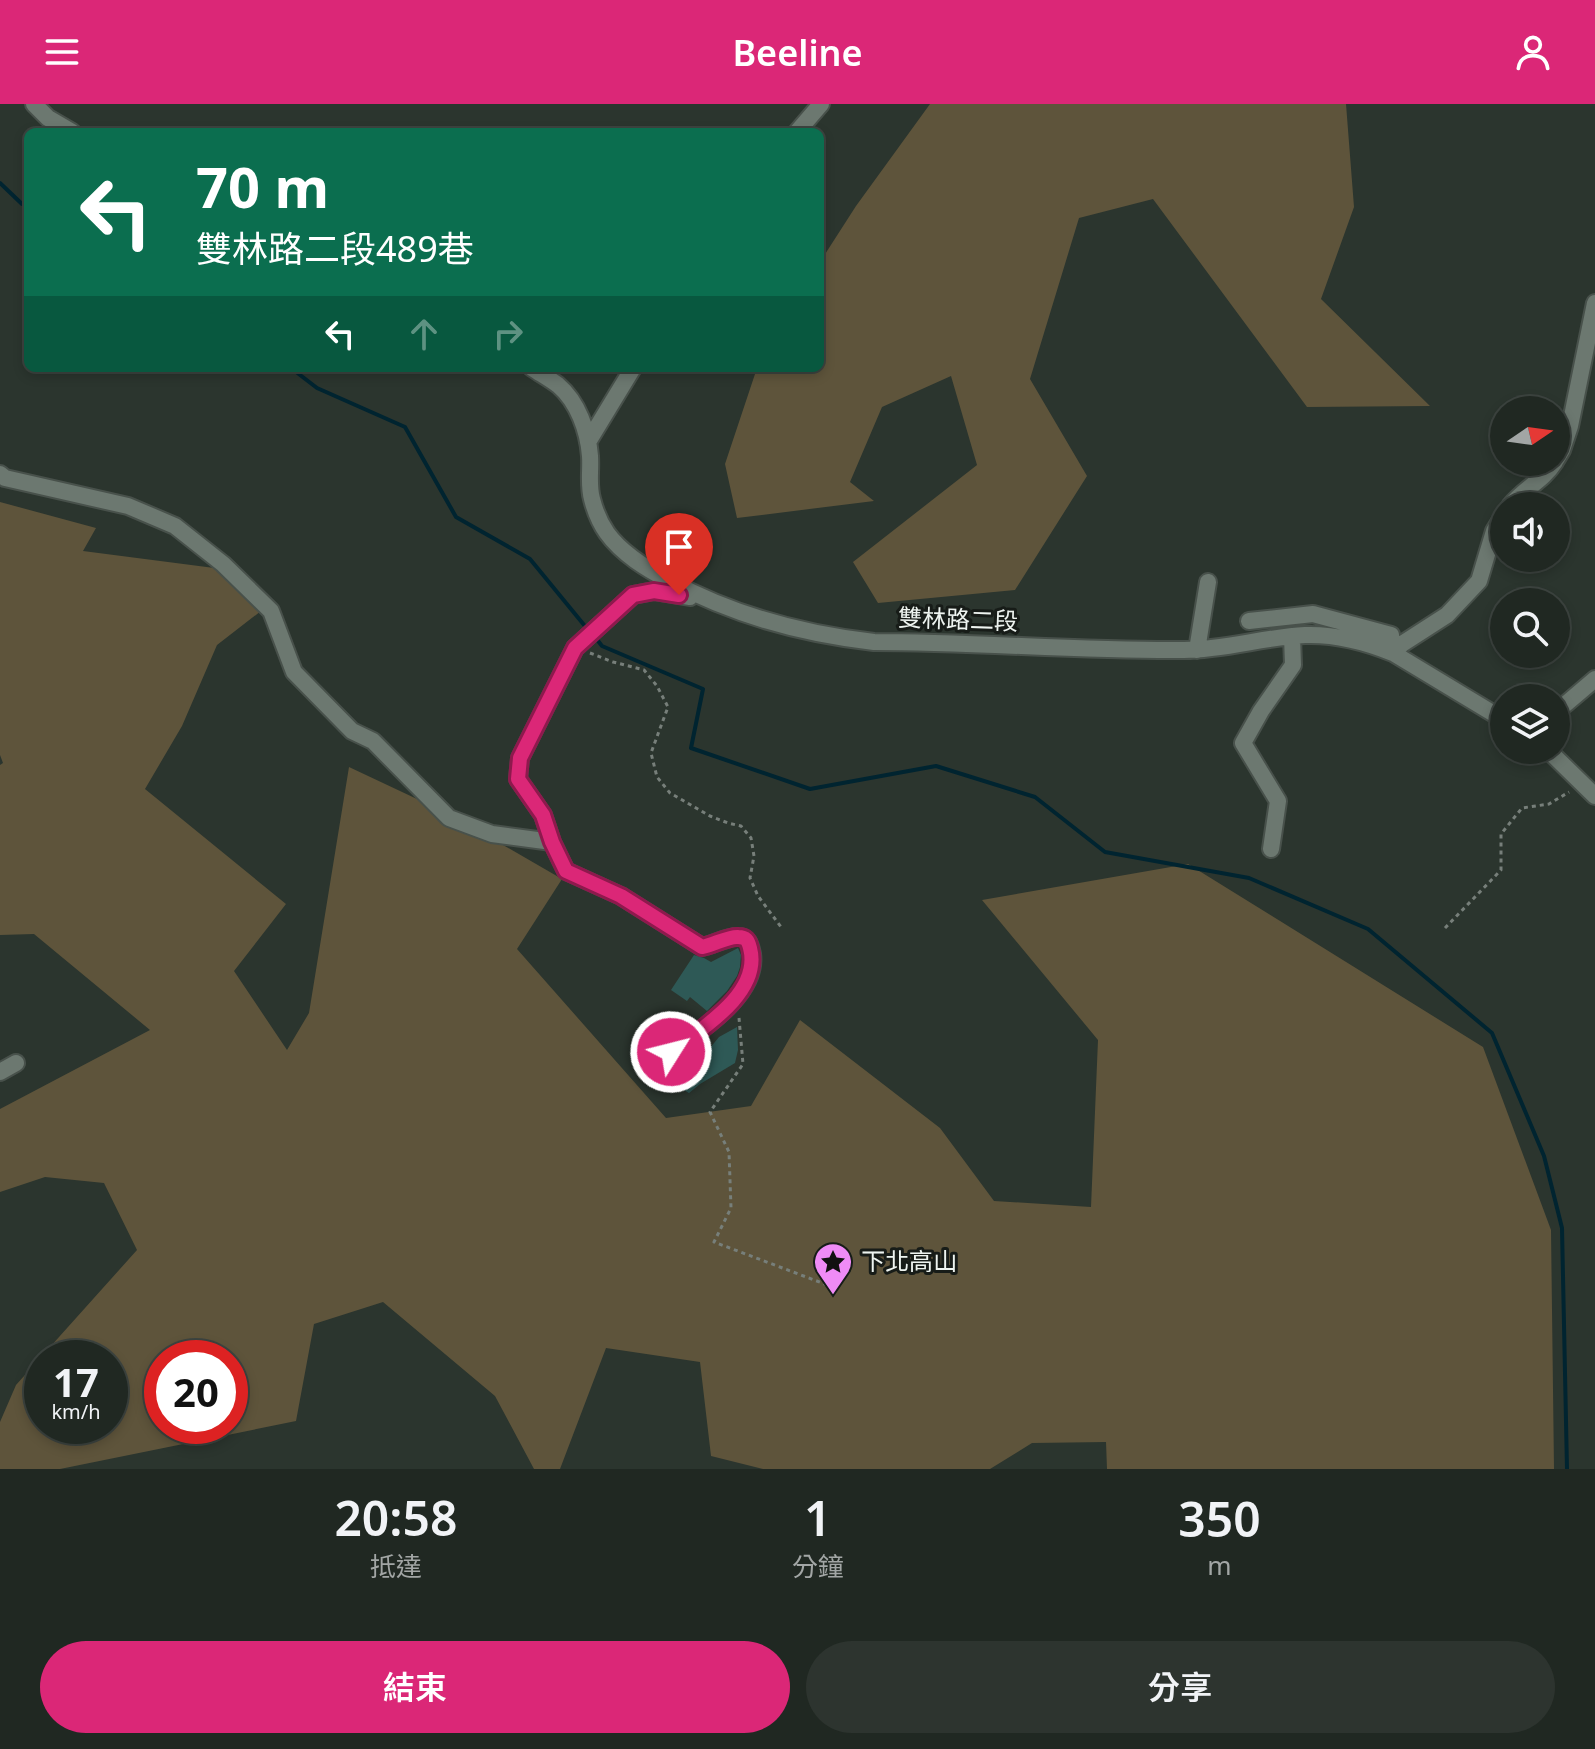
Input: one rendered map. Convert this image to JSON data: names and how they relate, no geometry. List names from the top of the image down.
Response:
{
  "streets": {
    "street": ["雙林路二段"]
  },
  "places": {
    "place": ["下北高山"]
  },
  "north": "right",
  "page": {
    "header": "Beeline",
    "turn": ["70 m", "雙林路二段489巷"],
    "speed": "17 km/h",
    "limit": "20",
    "eta": [
      "20:58",
      "抵達",
      "1",
      "分鐘",
      "350",
      "m"
    ],
    "buttons": ["結束", "分享"]
  }
}
